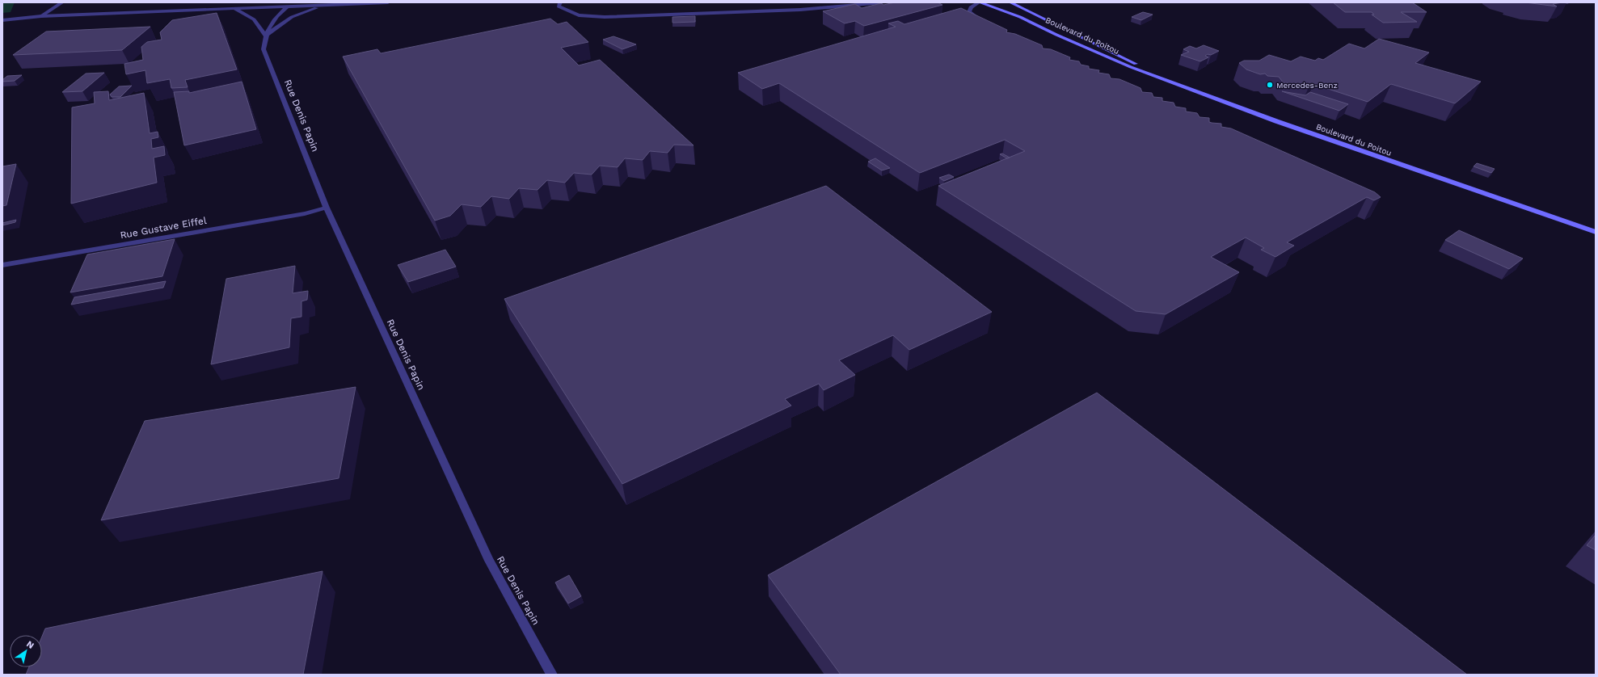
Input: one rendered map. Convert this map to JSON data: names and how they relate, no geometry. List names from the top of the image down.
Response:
{
  "streets": {
    "main road": ["Boulevard du Poitou"],
    "street": ["Rue Denis Papin", "Rue Gustave Eiffel"]
  },
  "crossings": [
    ["Rue Denis Papin", "Rue Gustave Eiffel"]
  ],
  "places": ["Mercedes-Benz"],
  "north": "top right"
}
